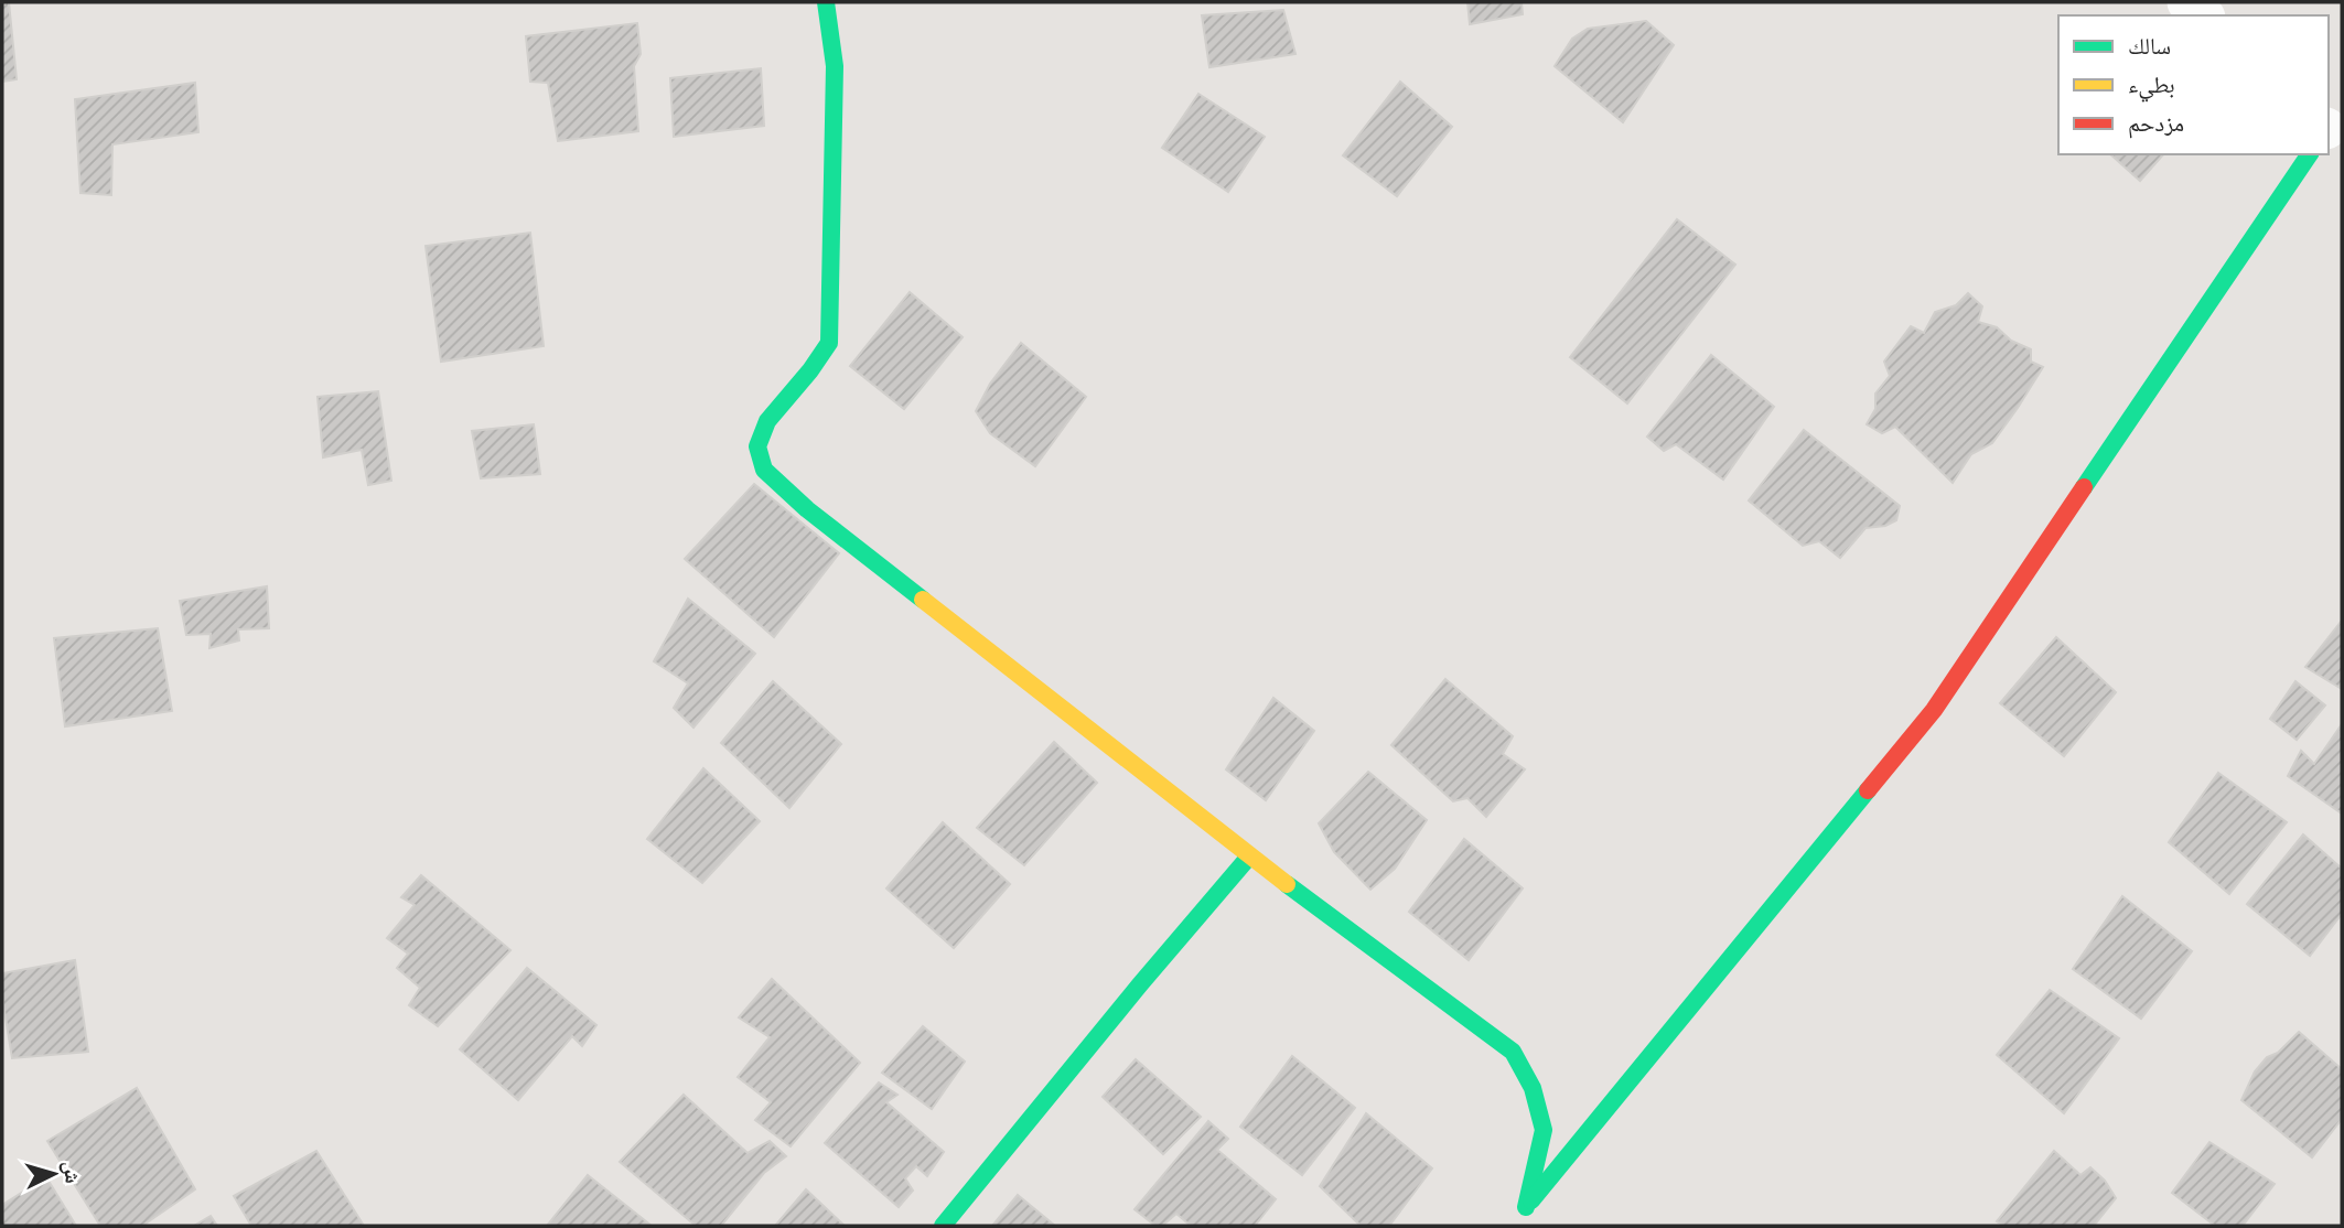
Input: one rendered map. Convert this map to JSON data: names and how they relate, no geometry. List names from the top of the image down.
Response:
{
  "legend": ["سالك", "بطيء", "مزدحم"],
  "north": "right"
}
